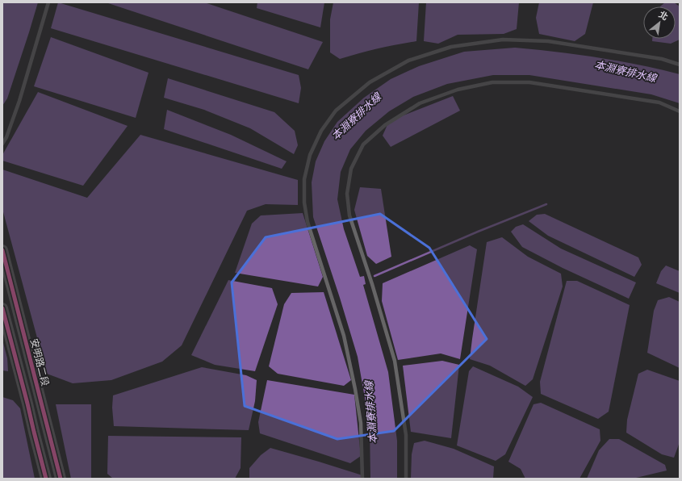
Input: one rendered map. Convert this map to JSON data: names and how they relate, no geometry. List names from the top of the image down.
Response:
{
  "streets": {
    "main road": ["安明路二段"]
  },
  "water": ["本淵寮排水線"],
  "north": "top right"
}
